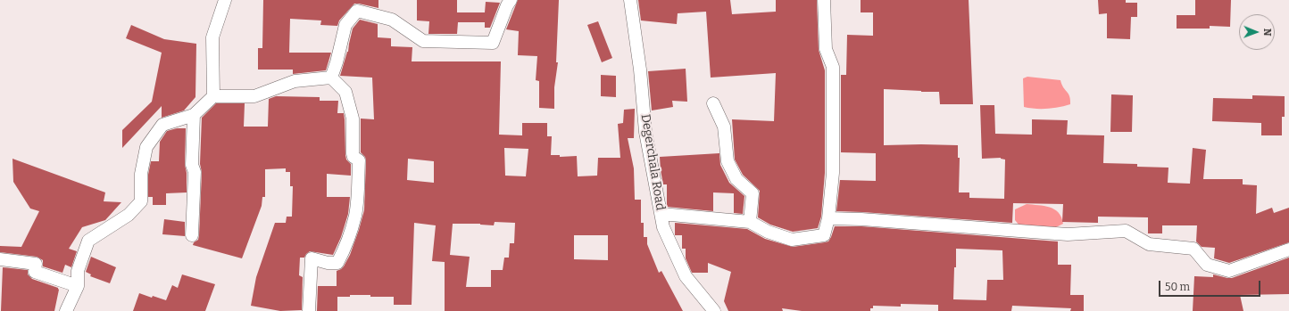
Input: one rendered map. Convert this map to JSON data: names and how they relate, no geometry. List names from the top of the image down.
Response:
{
  "streets": {
    "street": ["Degerchala Road"]
  },
  "scale_bar": "50 m",
  "north": "right"
}
